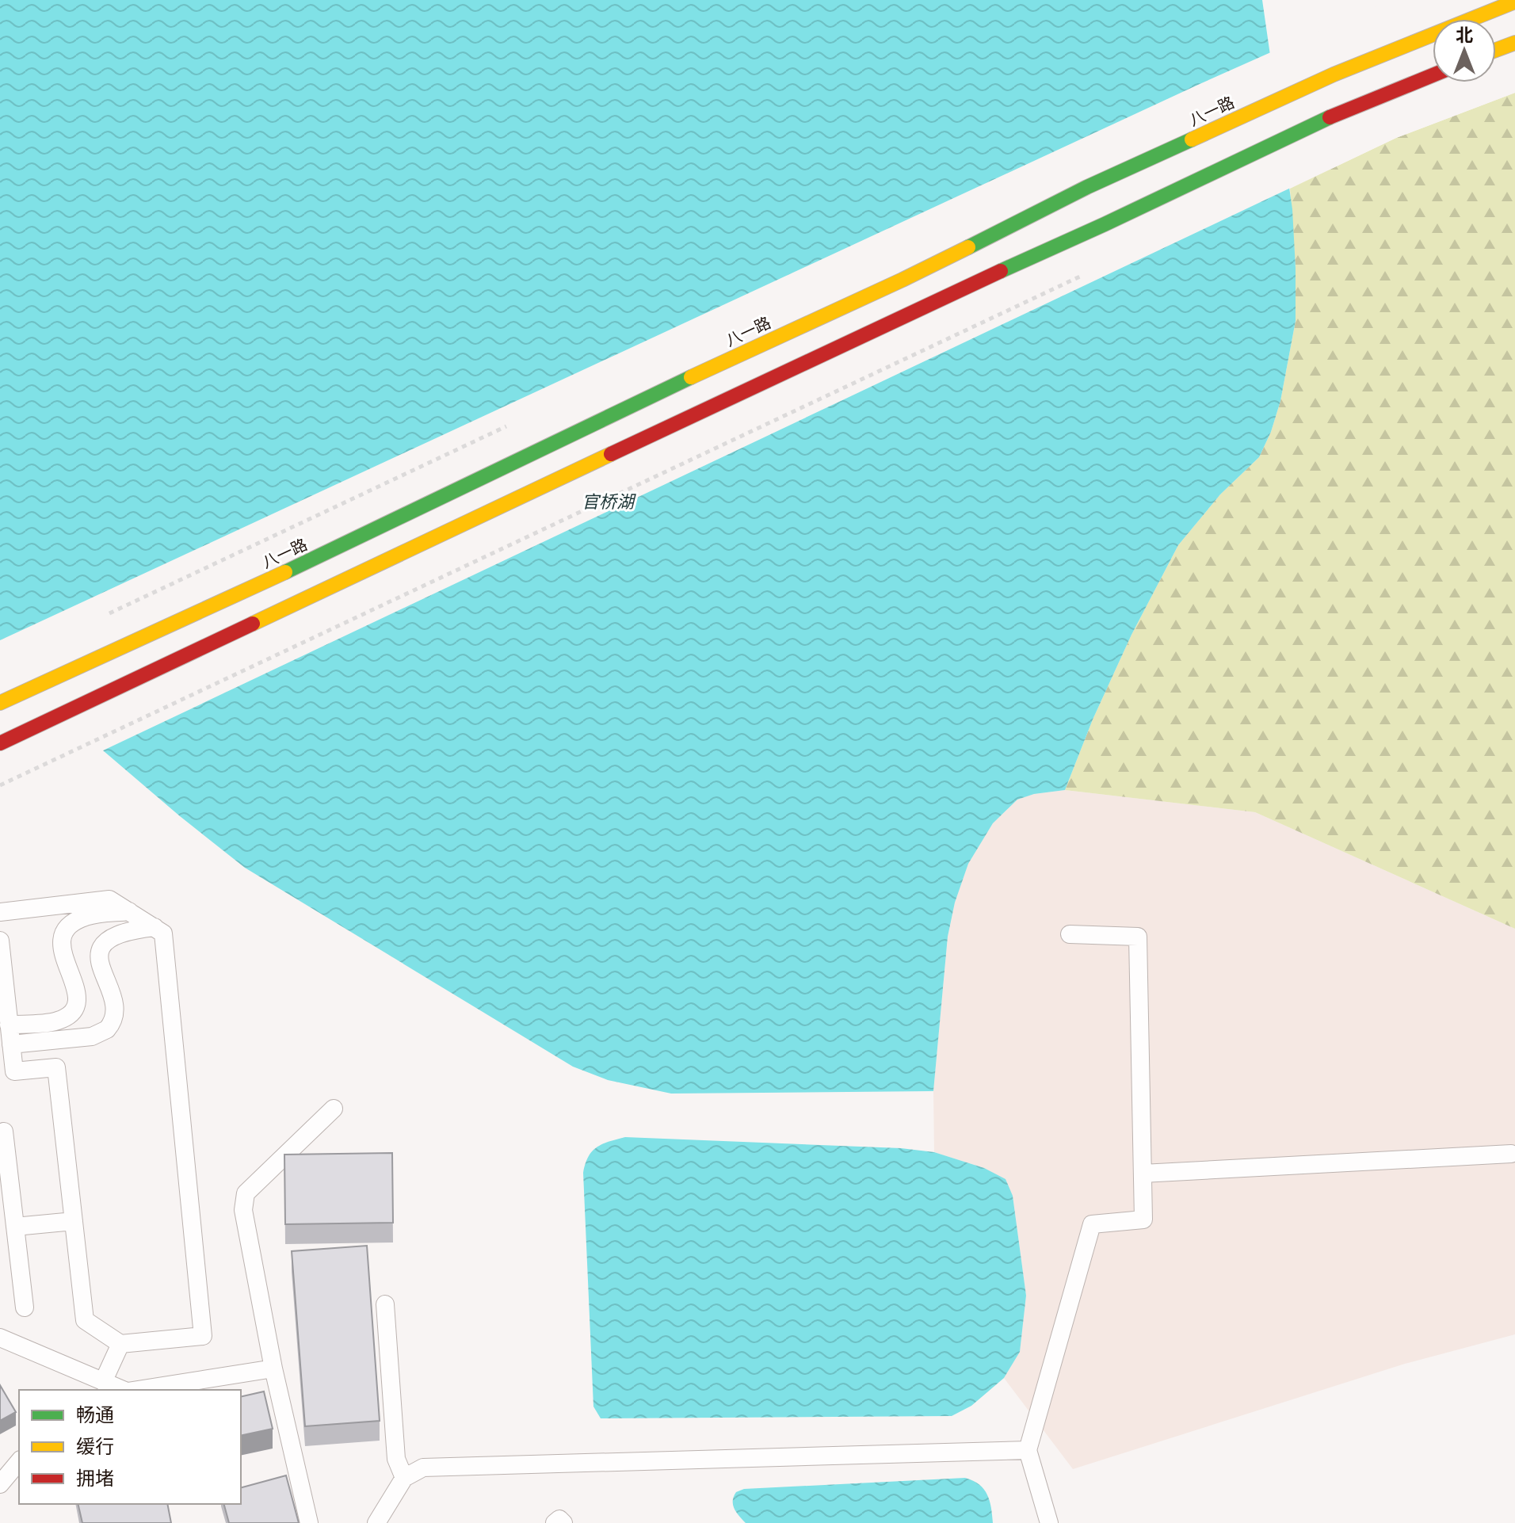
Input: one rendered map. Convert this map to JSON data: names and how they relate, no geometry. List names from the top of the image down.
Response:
{
  "streets": {
    "main road": ["八一路"]
  },
  "water": ["官桥湖"],
  "legend": ["畅通", "缓行", "拥堵"],
  "north": "top"
}
